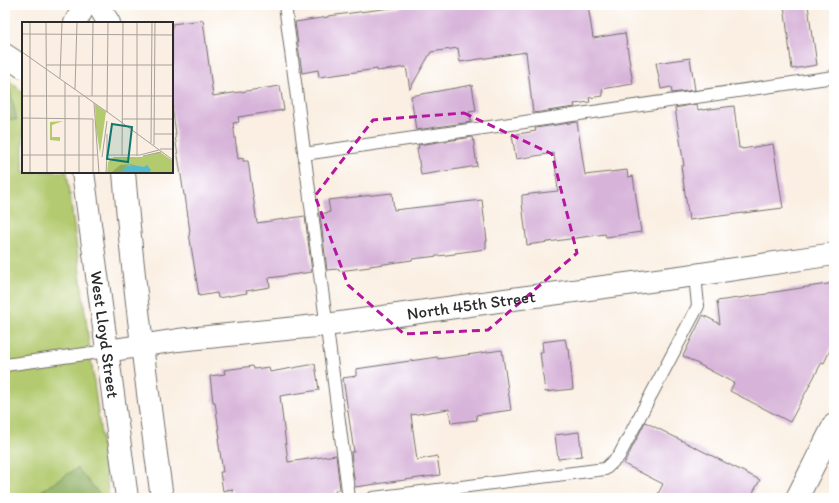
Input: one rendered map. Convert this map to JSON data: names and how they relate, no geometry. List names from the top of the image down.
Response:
{
  "streets": {
    "main road": ["North 45th Street", "West Lloyd Street"]
  },
  "crossings": [
    ["North 45th Street", "West Lloyd Street"]
  ]
}
